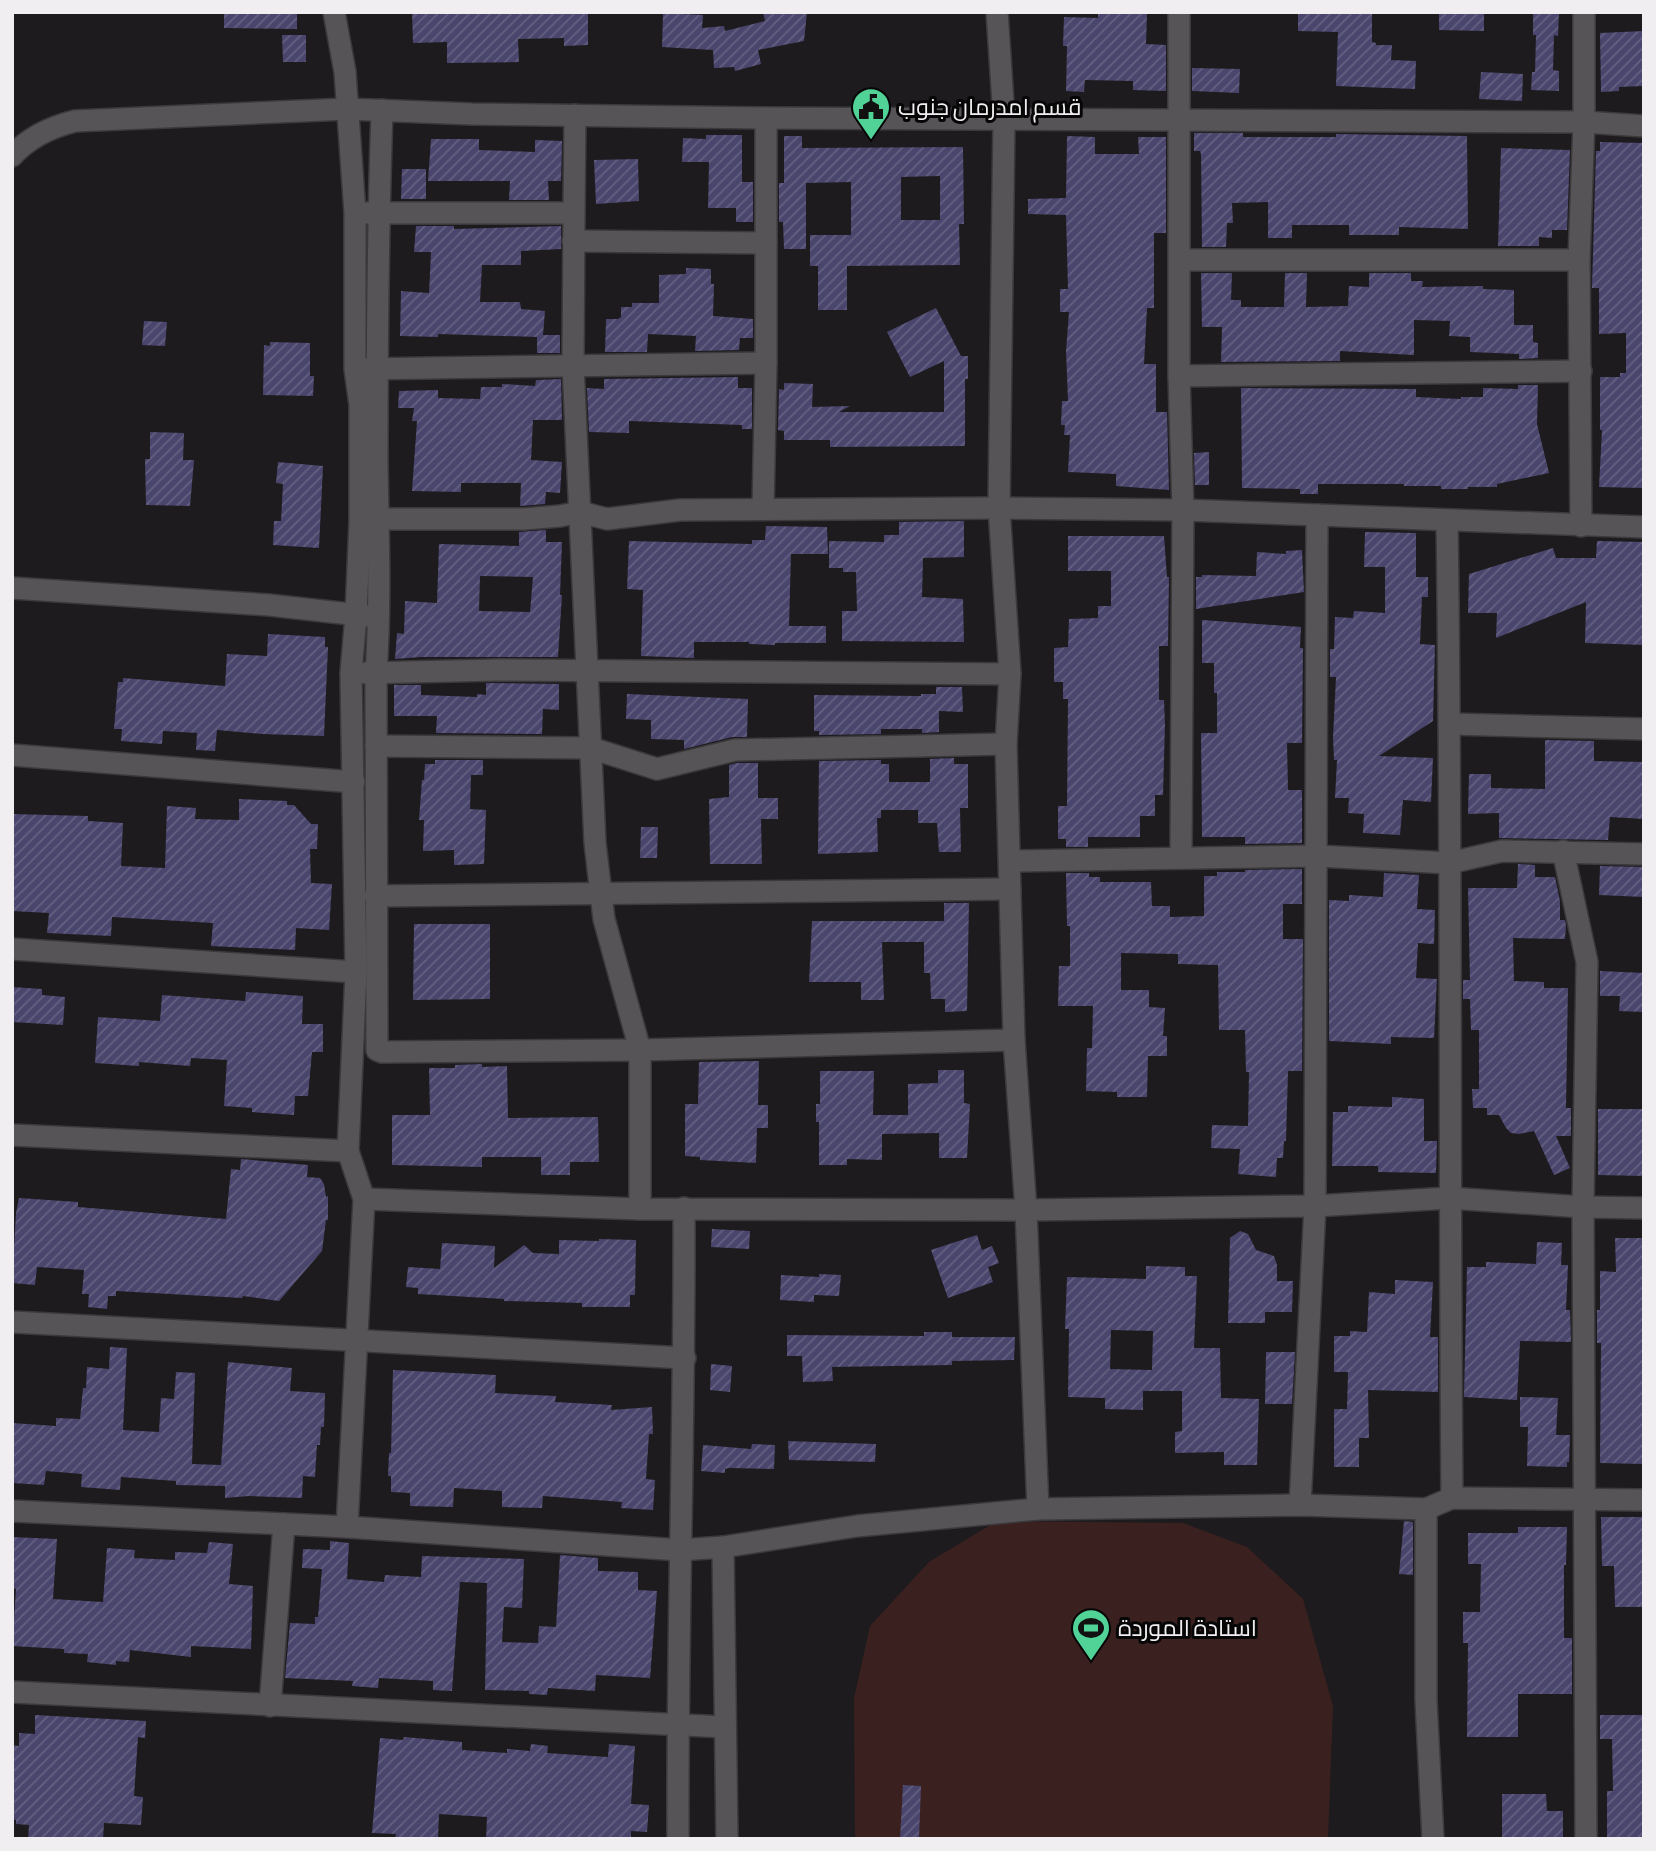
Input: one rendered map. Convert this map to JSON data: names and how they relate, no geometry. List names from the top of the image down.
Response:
{
  "places": {
    "public building": ["قسم امدرمان جنوب"],
    "sports": ["استادة الموردة"]
  }
}
